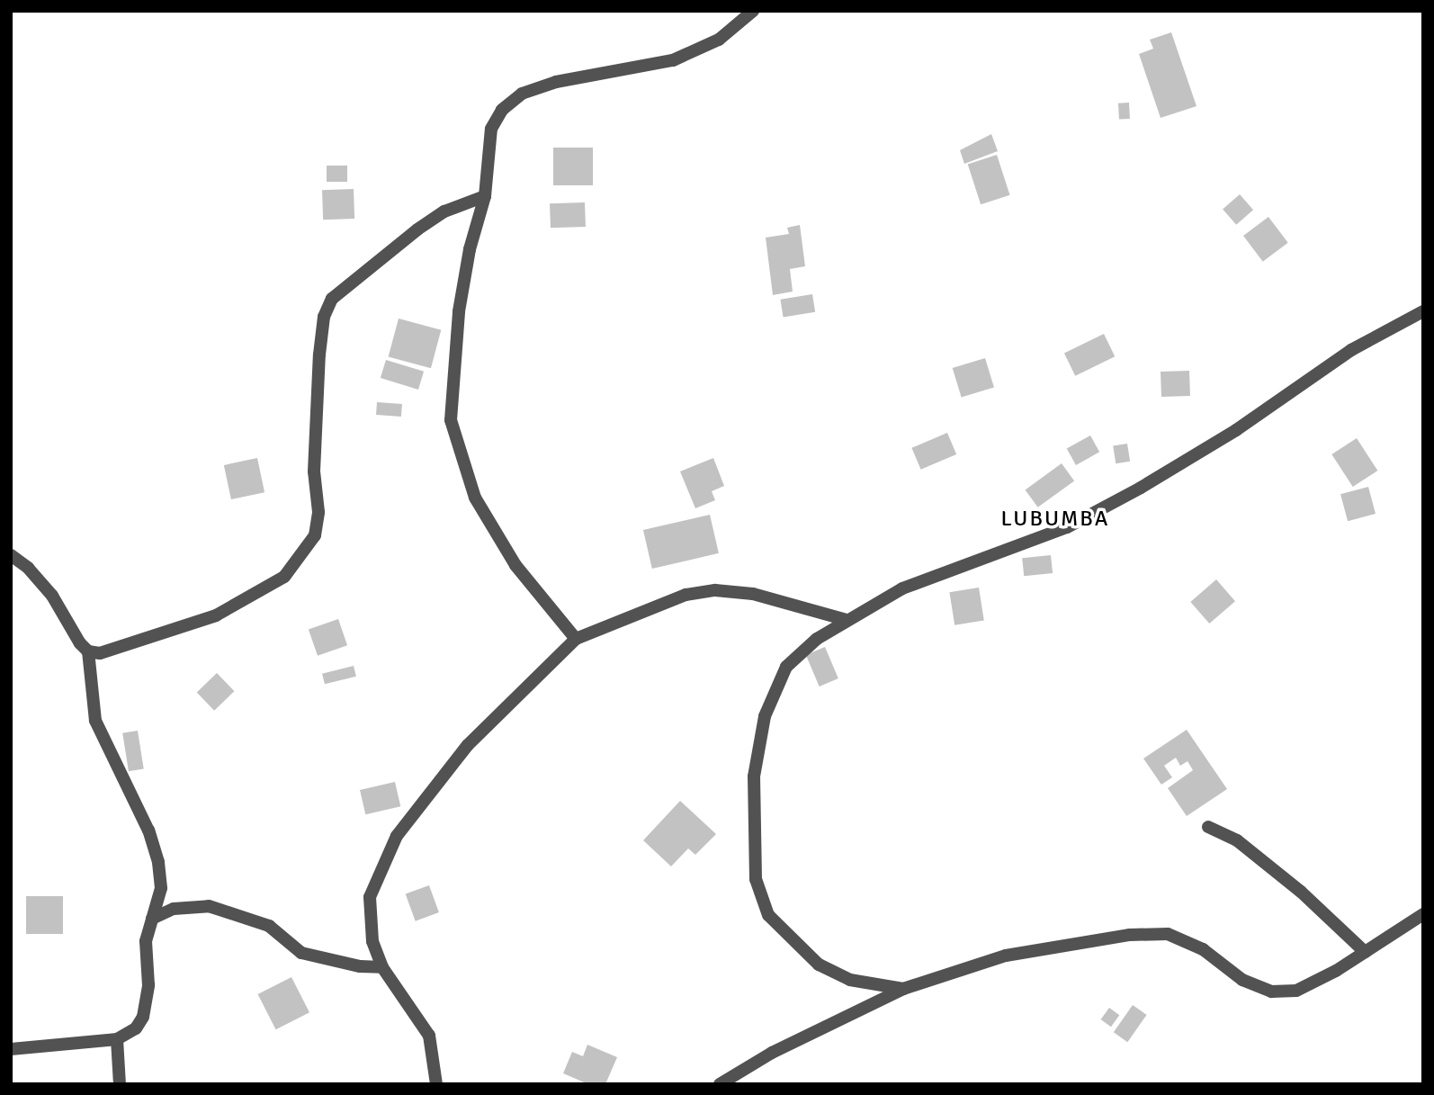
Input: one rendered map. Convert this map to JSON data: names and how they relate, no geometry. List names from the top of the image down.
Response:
{
  "districts": ["LUBUMBA"]
}
